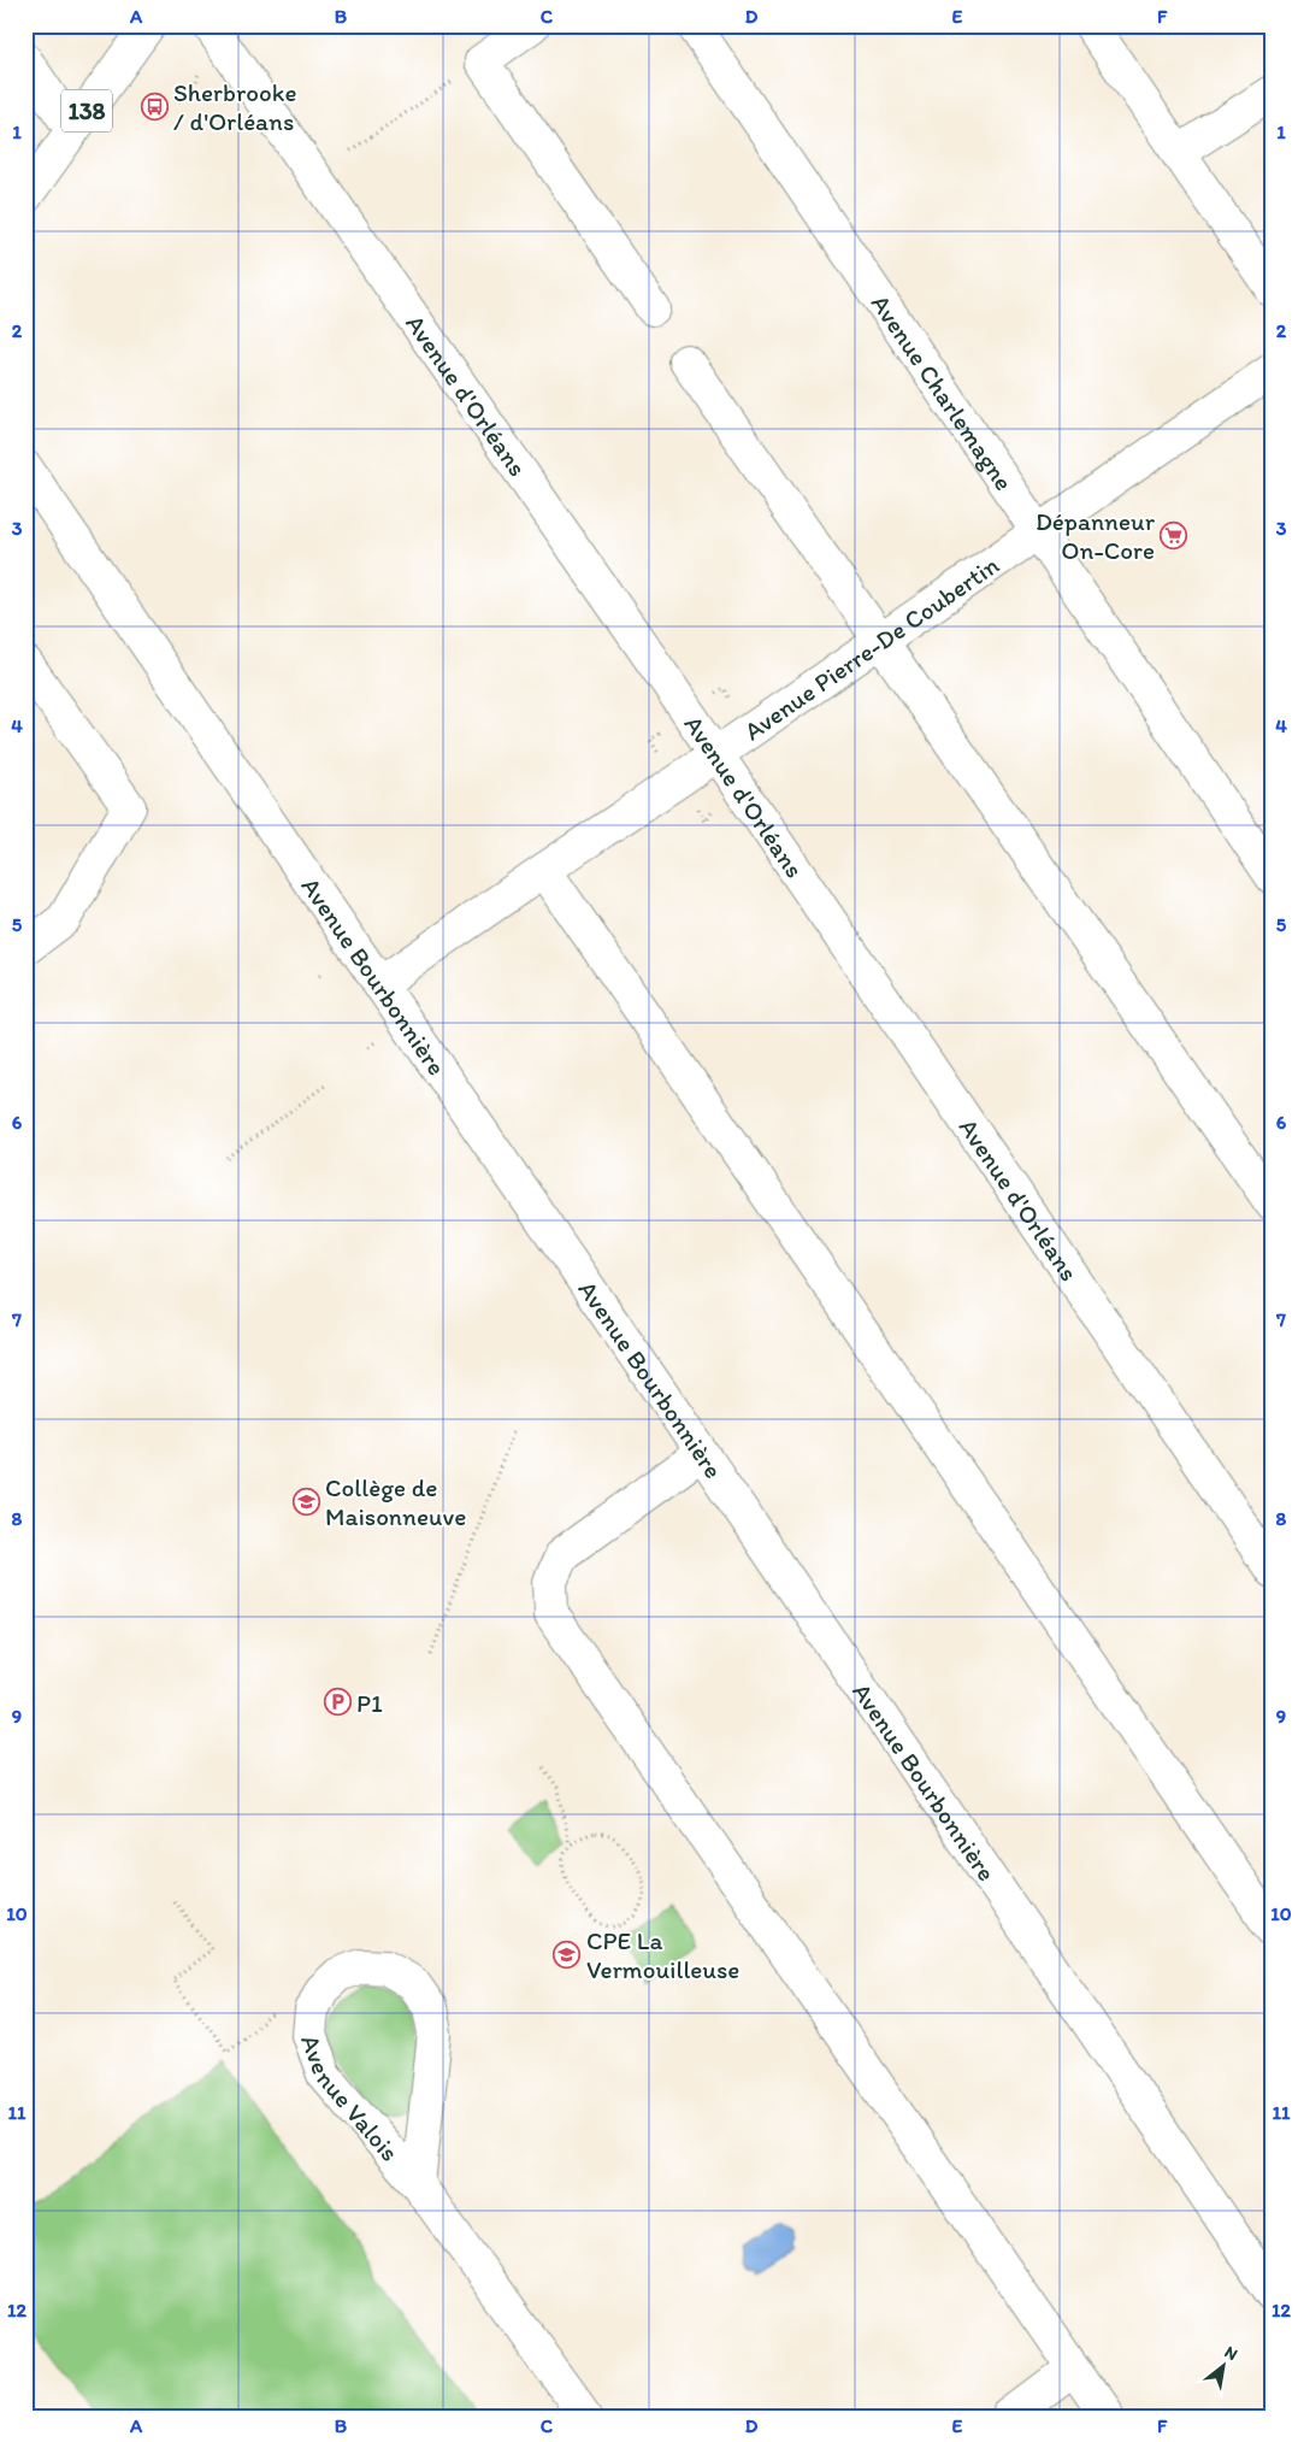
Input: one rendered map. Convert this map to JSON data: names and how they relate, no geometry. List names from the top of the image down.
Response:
{
  "streets": {
    "street": [
      "138",
      "Avenue Charlemagne",
      "Avenue d'Orléans",
      "Avenue Pierre-De Coubertin",
      "Avenue Bourbonnière",
      "Avenue Valois"
    ]
  },
  "crossings": [
    ["Avenue Charlemagne", "Avenue Pierre-De Coubertin"],
    ["Avenue d'Orléans", "Avenue Pierre-De Coubertin"],
    ["Avenue Pierre-De Coubertin", "Avenue Bourbonnière"]
  ],
  "places": {
    "bus stop": ["Sherbrooke / d'Orléans"],
    "supermarket": ["Dépanneur On-Core"],
    "school or university": ["Collège de Maisonneuve", "CPE La Vermouilleuse"],
    "parking": ["P1"]
  },
  "north": "top right",
  "grid": {
    "columns": [
      "A",
      "B",
      "C",
      "D",
      "E",
      "F"
    ],
    "rows": [
      "1",
      "2",
      "3",
      "4",
      "5",
      "6",
      "7",
      "8",
      "9",
      "10",
      "11",
      "12"
    ]
  }
}
